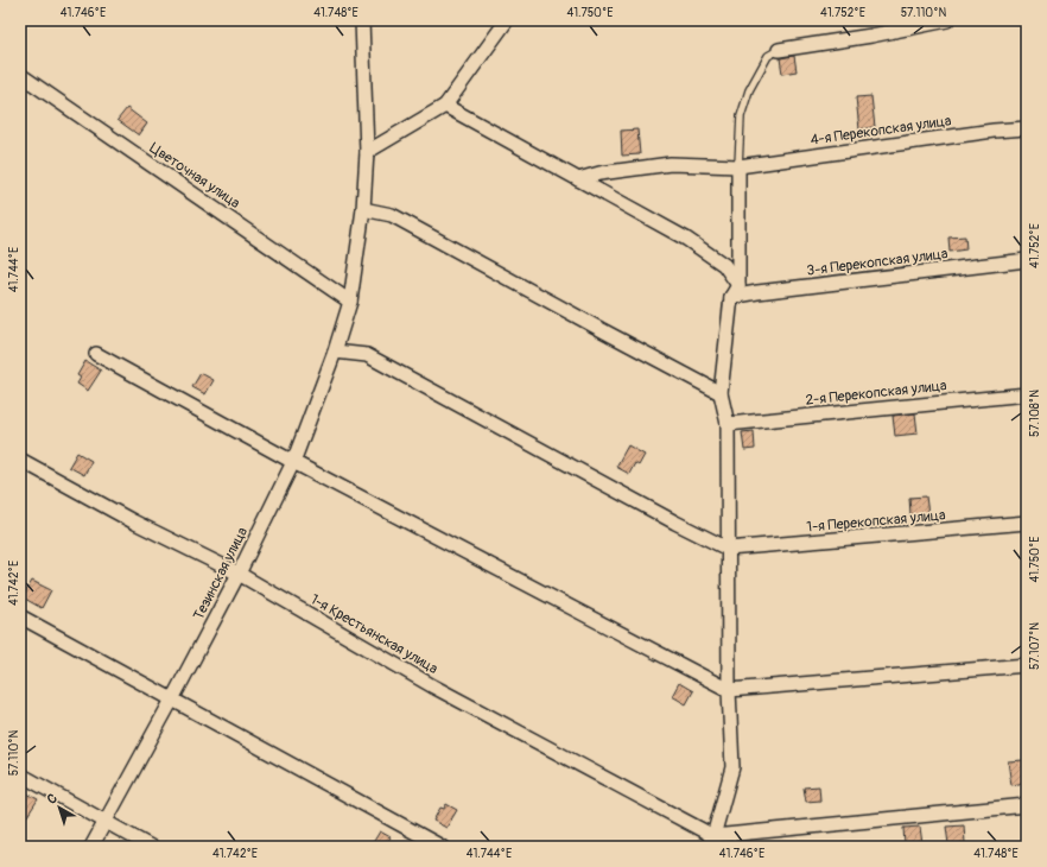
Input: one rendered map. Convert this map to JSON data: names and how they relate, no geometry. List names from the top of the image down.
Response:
{
  "streets": {
    "street": [
      "4-я Перекопская улица",
      "Цветочная улица",
      "3-я Перекопская улица",
      "2-я Перекопская улица",
      "1-я Перекопская улица",
      "Тезинская улица",
      "1-я Крестьянская улица"
    ]
  },
  "crossings": [
    ["Цветочная улица", "Тезинская улица"],
    ["Тезинская улица", "1-я Крестьянская улица"]
  ],
  "north": "top left",
  "coordinates": [
    "41.746°E",
    "41.748°E",
    "41.750°E",
    "41.752°E",
    "57.110°N",
    "41.744°E",
    "57.108°N",
    "41.742°E",
    "57.107°N"
  ]
}
